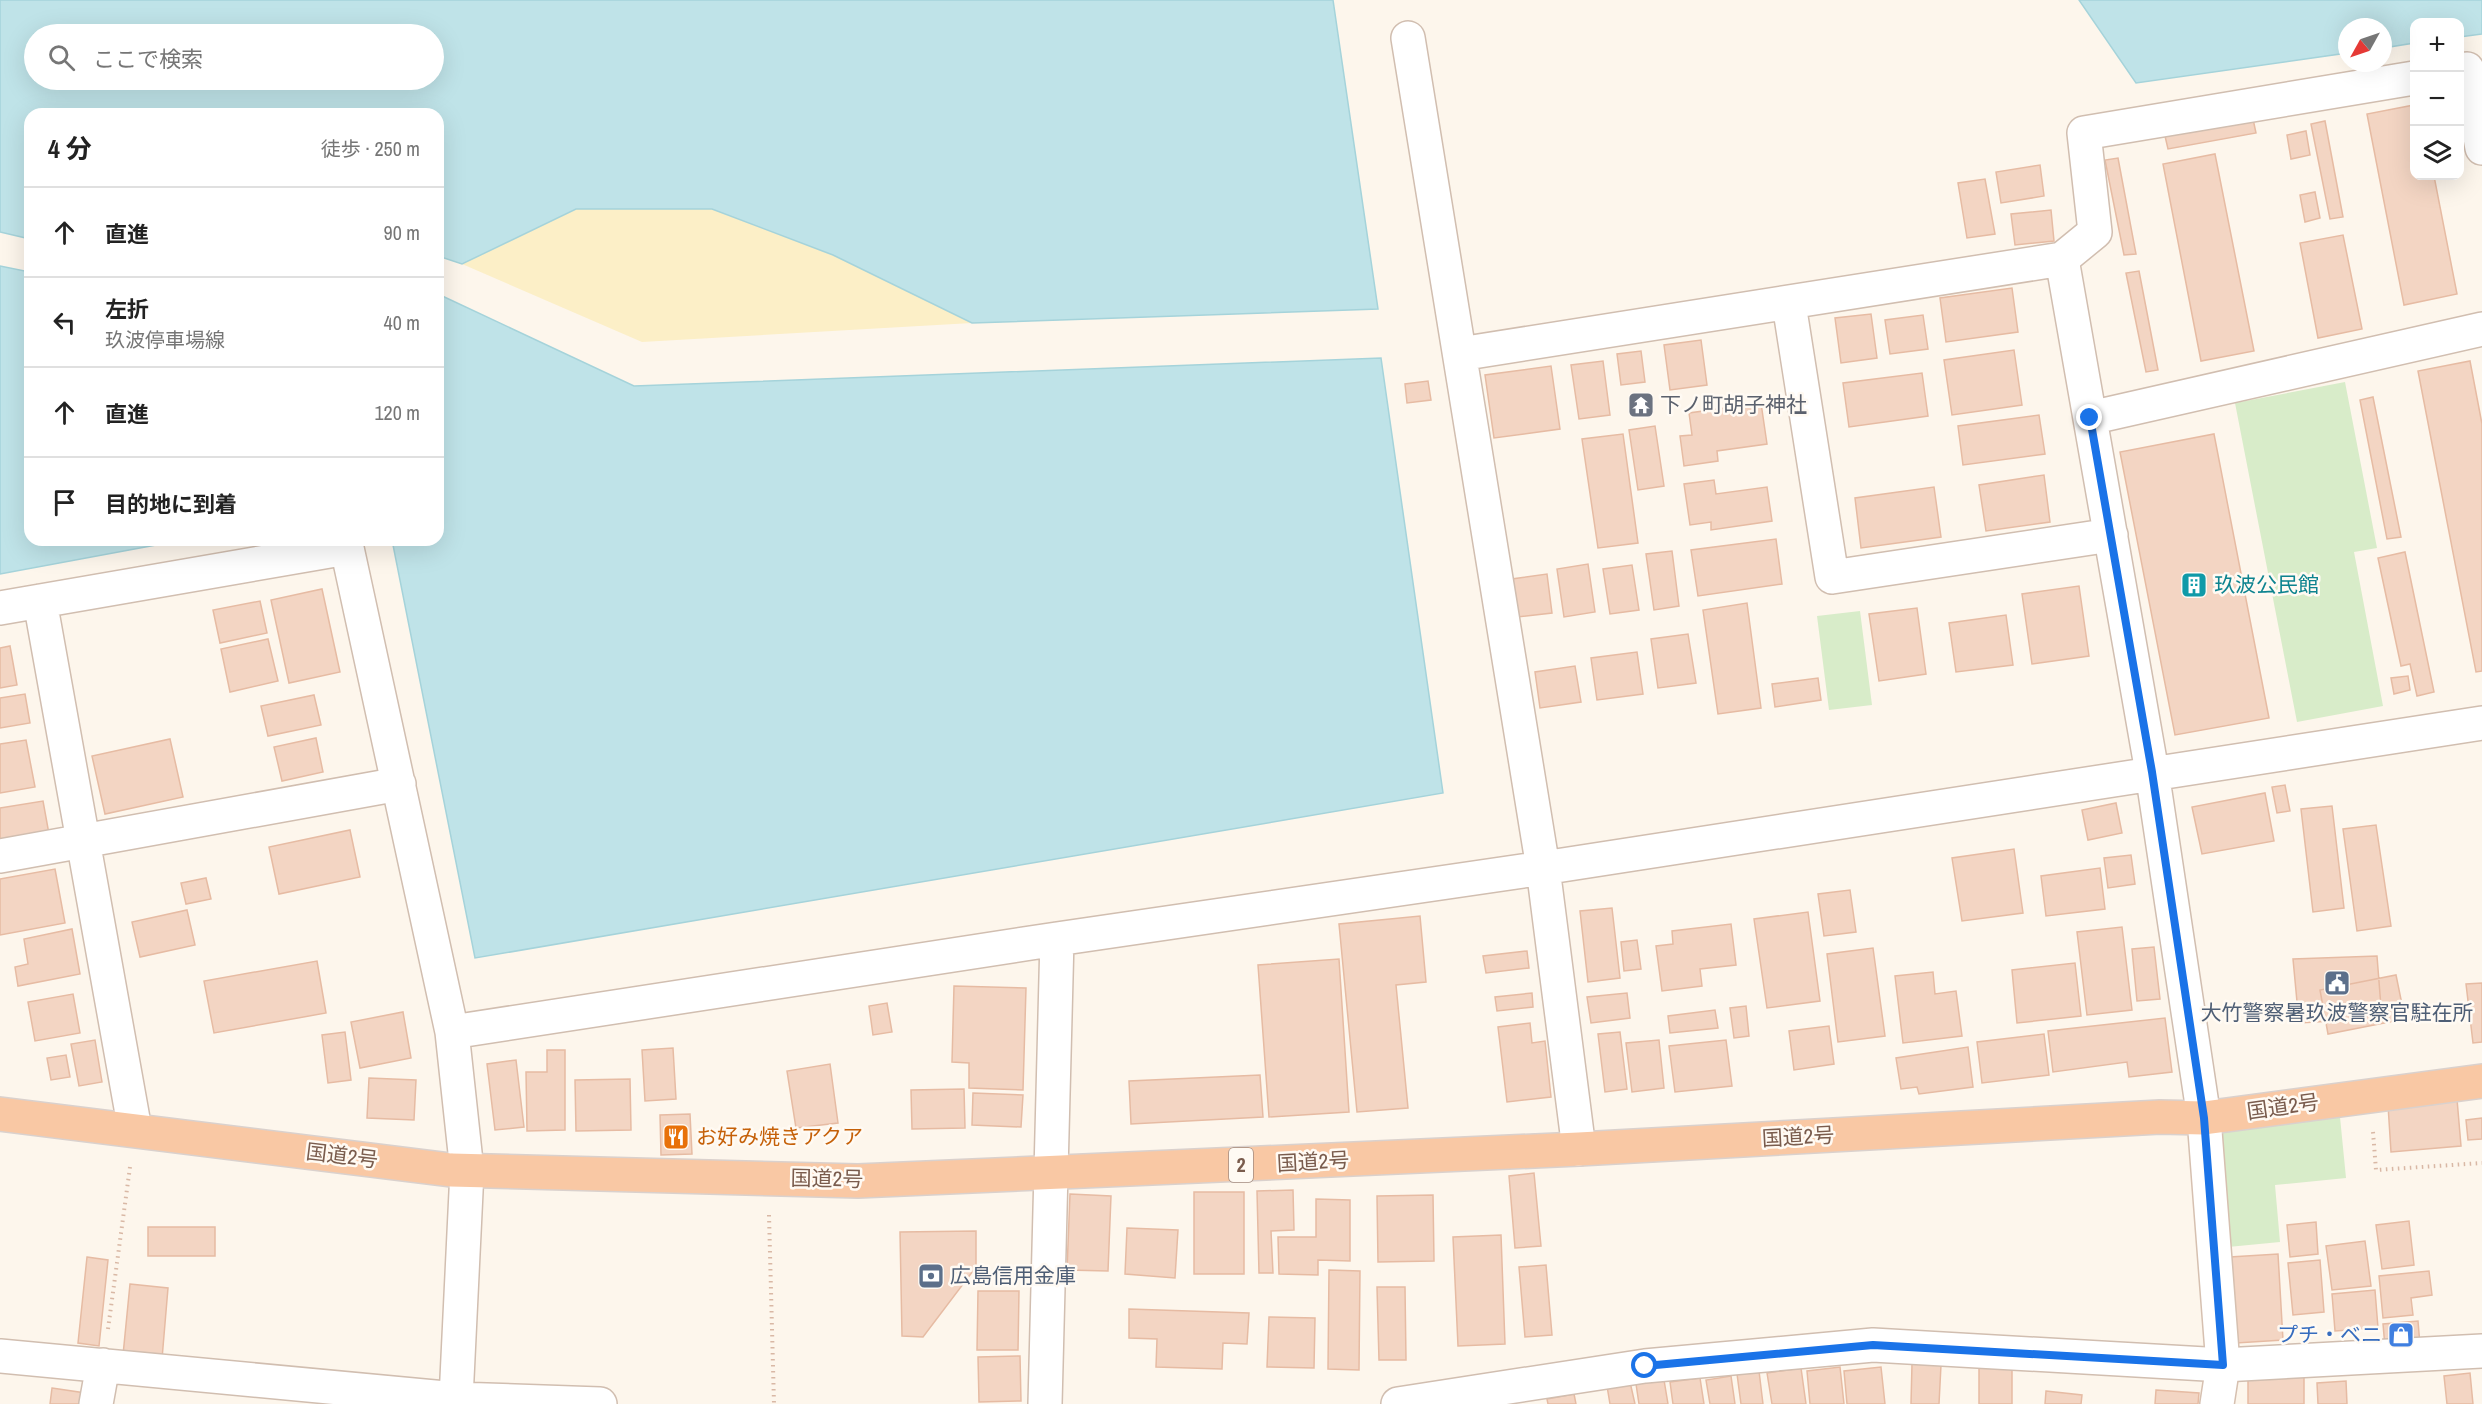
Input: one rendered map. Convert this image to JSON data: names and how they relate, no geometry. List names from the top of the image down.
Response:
{
  "streets": {
    "highway": ["国道2号", "2"]
  },
  "places": {
    "temple": ["下ノ町胡子神社"],
    "building": ["玖波公民館"],
    "public building": ["大竹警察暑玖波警察官駐在所"],
    "restaurant": ["お好み焼きアクア"],
    "bank": ["広島信用金庫"],
    "shop": ["プチ・ベニ"]
  },
  "north": "bottom left",
  "page": {
    "map_buttons": ["+", "−"],
    "search": "ここで検索",
    "heading": ["4 分", "徒歩 · 250 m"],
    "list": [
      ["直進", "90 m"],
      ["左折", "玖波停車場線", "40 m"],
      ["直進", "120 m"],
      "目的地に到着"
    ]
  }
}
